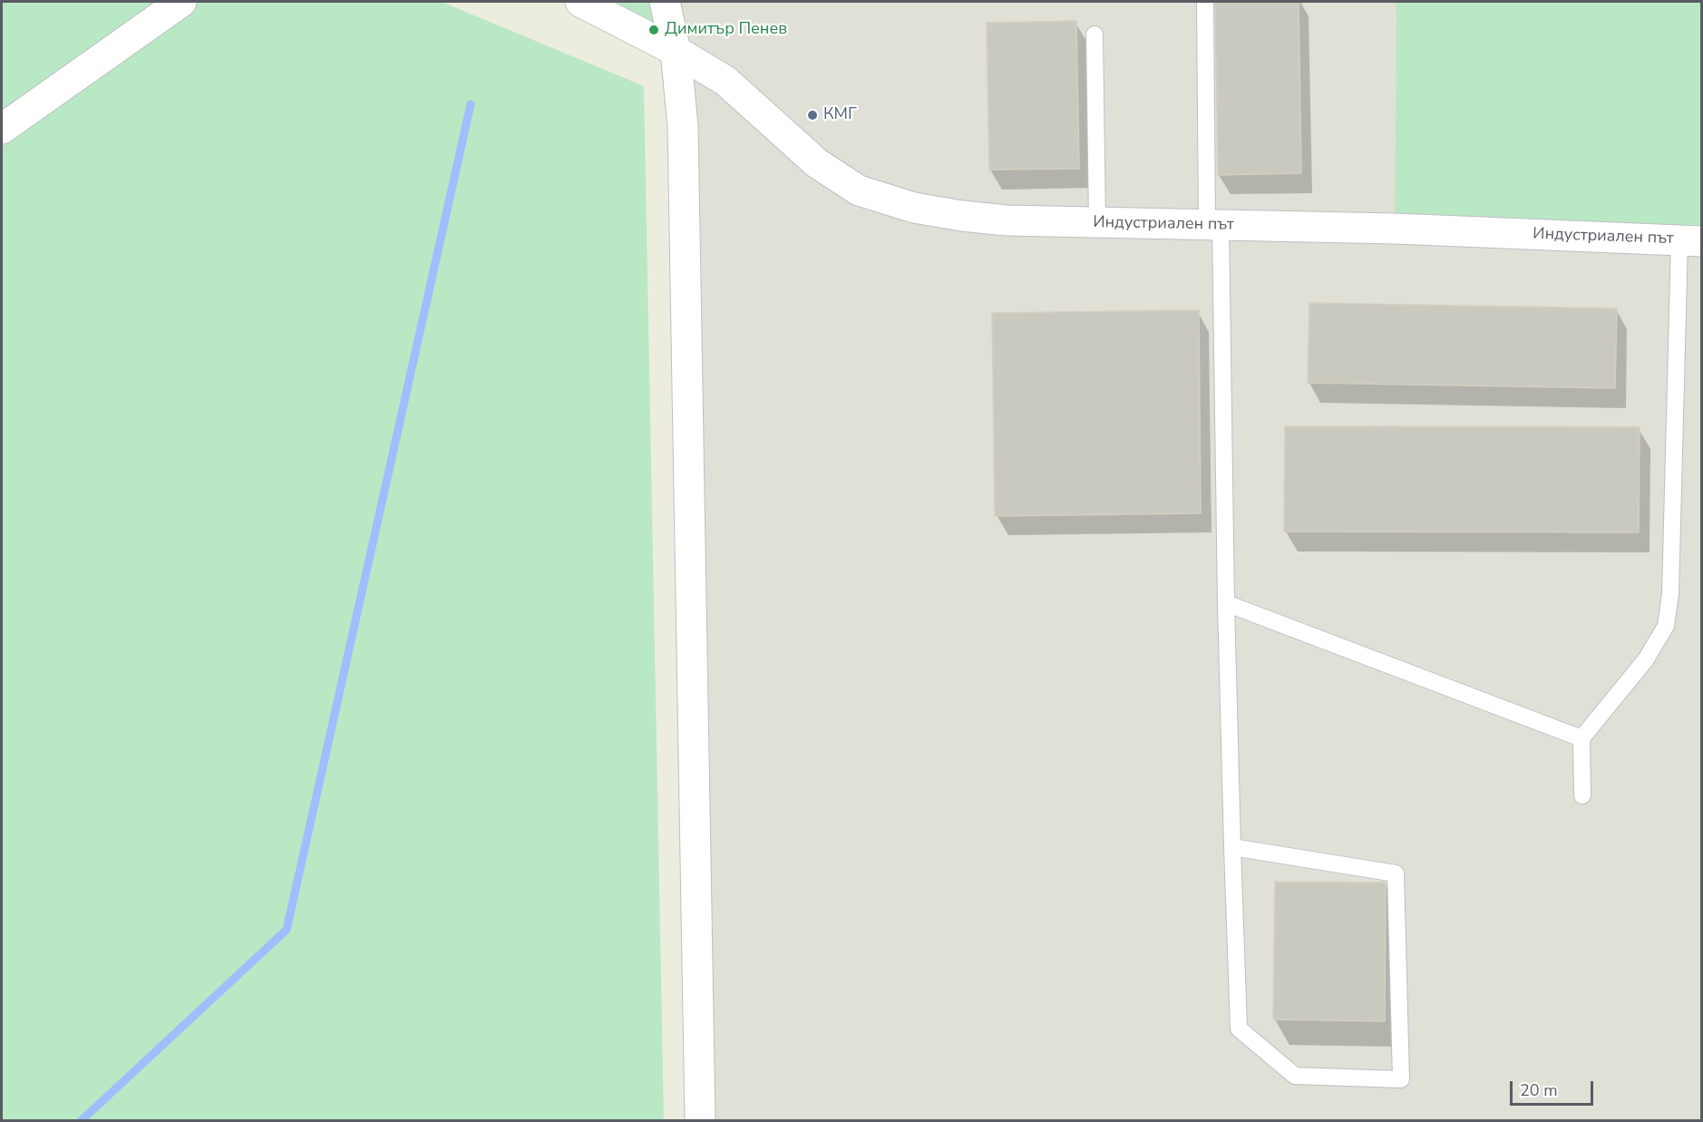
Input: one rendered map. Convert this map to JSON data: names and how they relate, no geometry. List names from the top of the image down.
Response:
{
  "streets": {
    "street": ["Индустриален път"]
  },
  "places": ["Димитър Пенев", "КМГ"],
  "scale_bar": "20 m"
}
